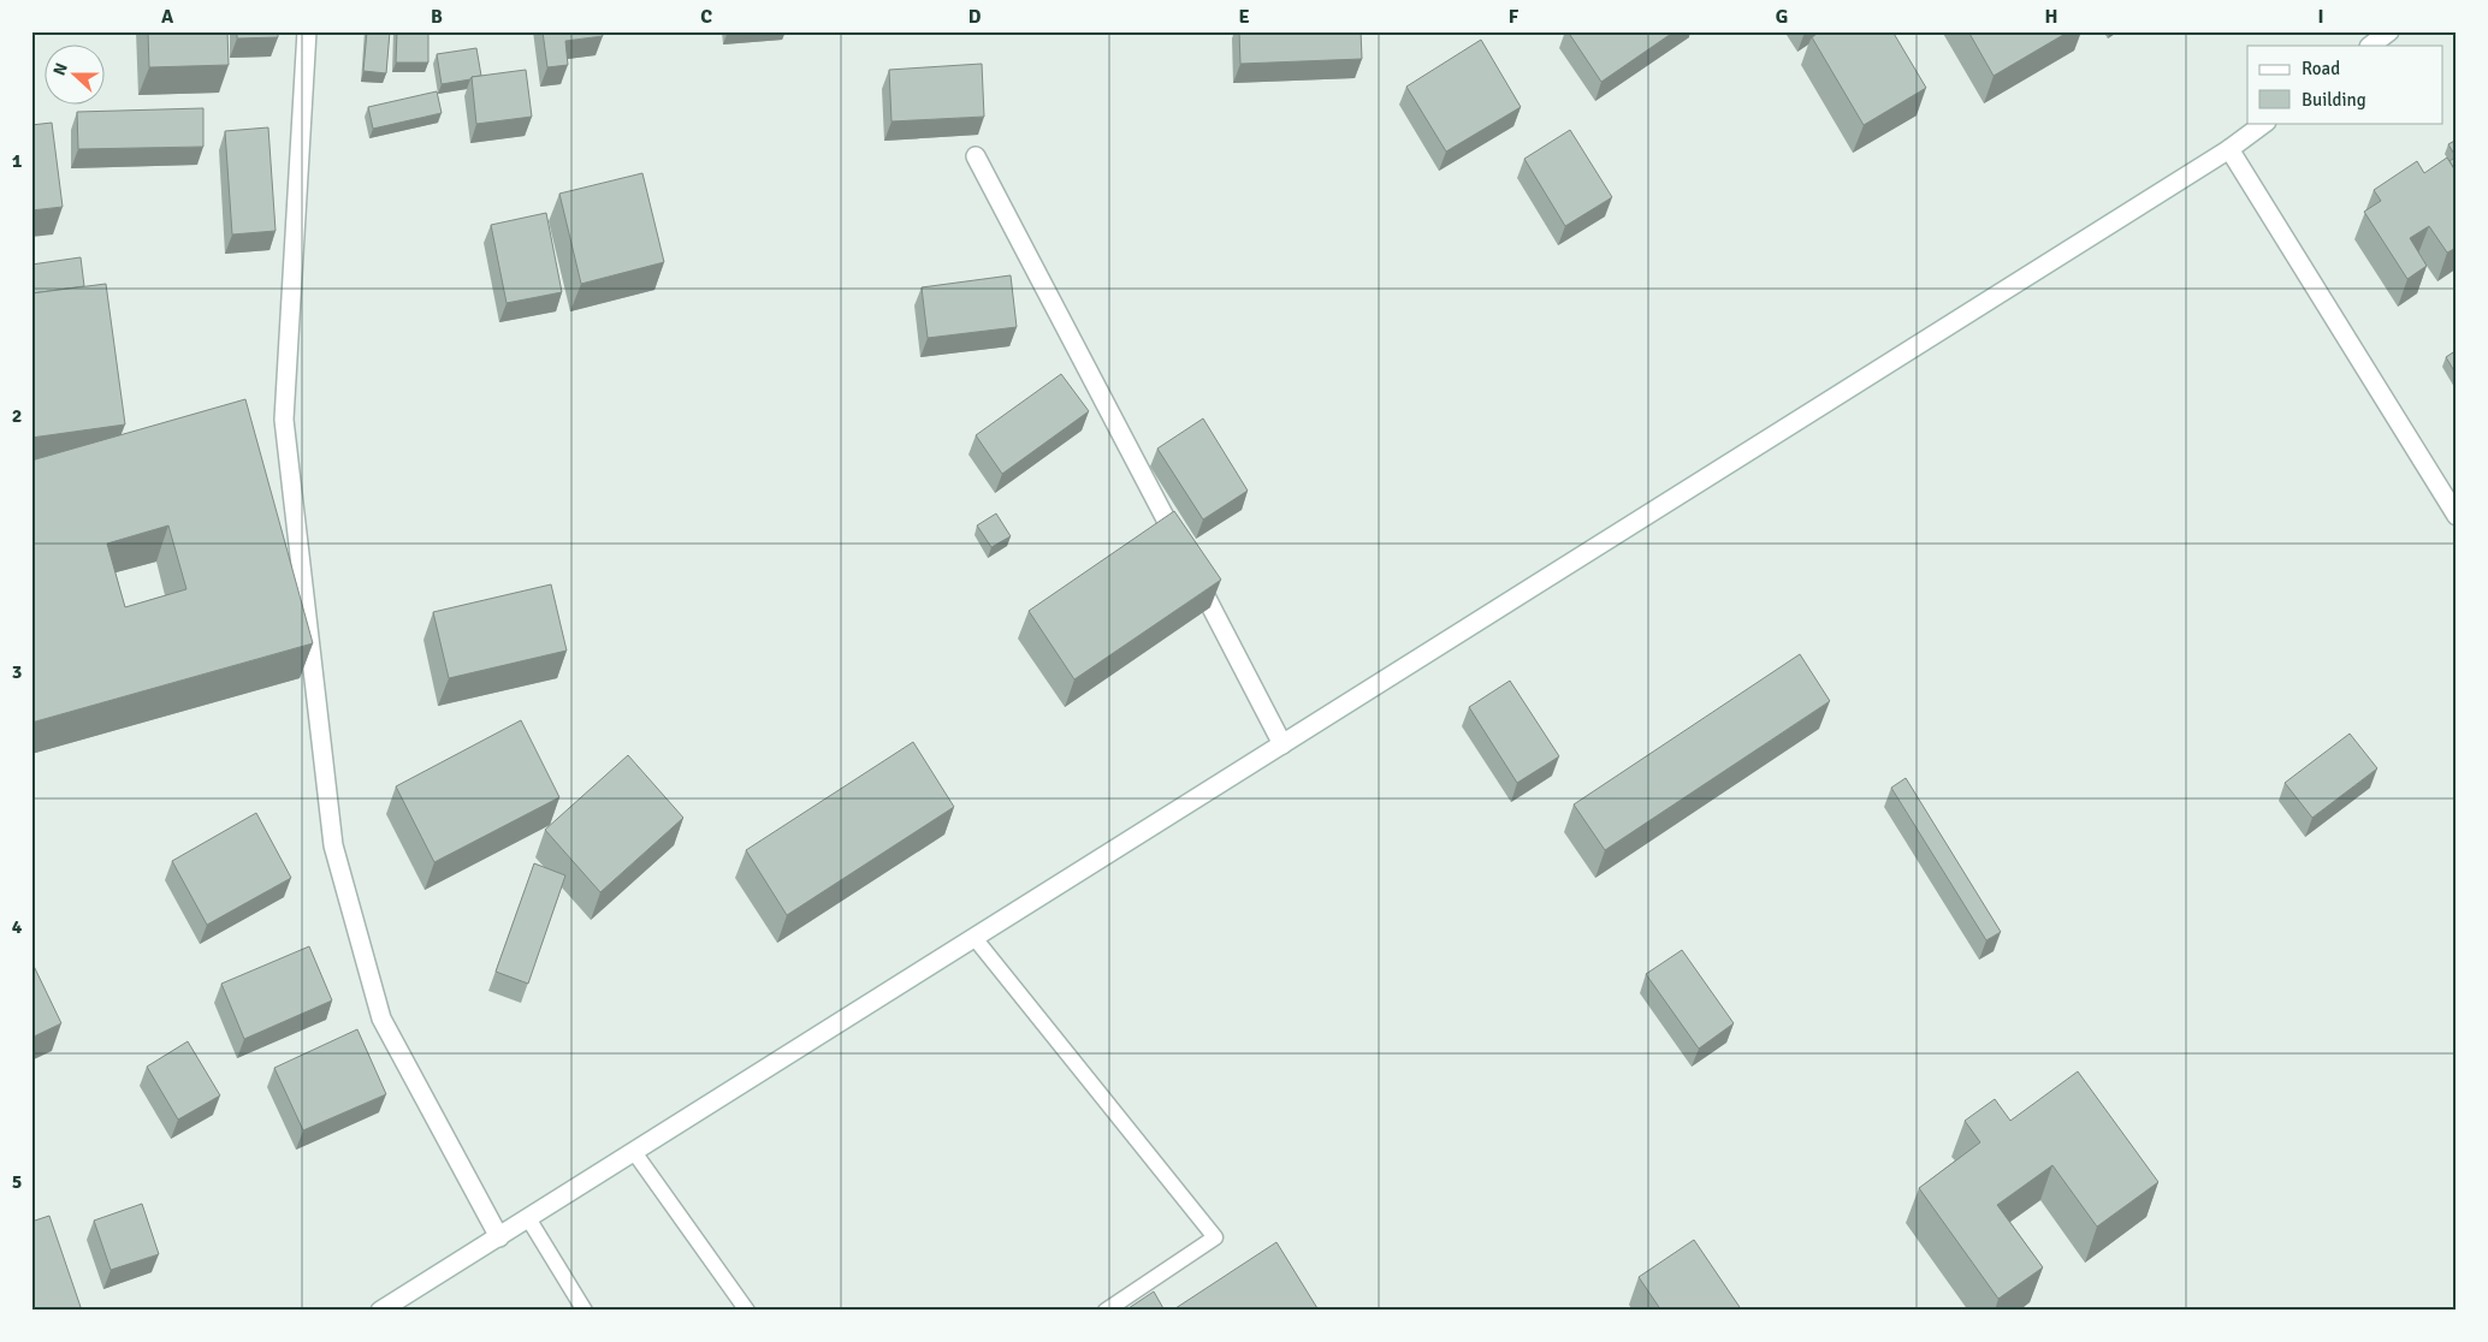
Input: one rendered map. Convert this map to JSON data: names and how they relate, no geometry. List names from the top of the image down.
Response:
{
  "legend": ["Road", "Building"],
  "north": "left",
  "grid": {
    "columns": [
      "A",
      "B",
      "C",
      "D",
      "E",
      "F",
      "G",
      "H",
      "I"
    ],
    "rows": [
      "1",
      "2",
      "3",
      "4",
      "5"
    ]
  }
}
